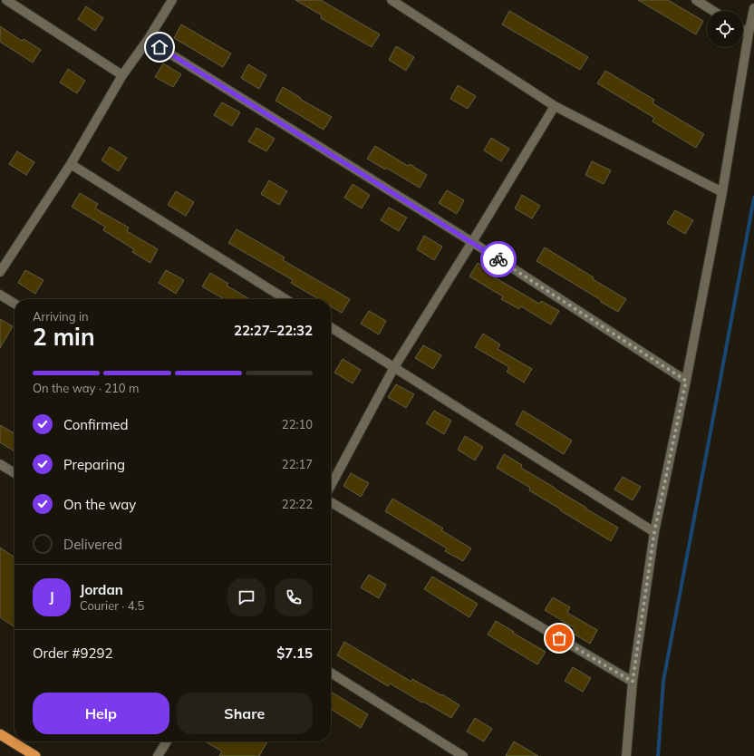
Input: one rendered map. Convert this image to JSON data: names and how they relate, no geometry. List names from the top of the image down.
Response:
{
  "page": {
    "heading": ["2 min", "Arriving in", "22:27–22:32"],
    "panel": [
      "Jordan",
      "Courier · 4.5",
      "Order #9292",
      "$7.15"
    ],
    "bar": "On the way · 210 m",
    "list": [
      ["Confirmed", "22:10"],
      ["Preparing", "22:17"],
      ["On the way", "22:22"],
      "Delivered"
    ],
    "round": "J",
    "buttons": ["Help", "Share"]
  }
}
